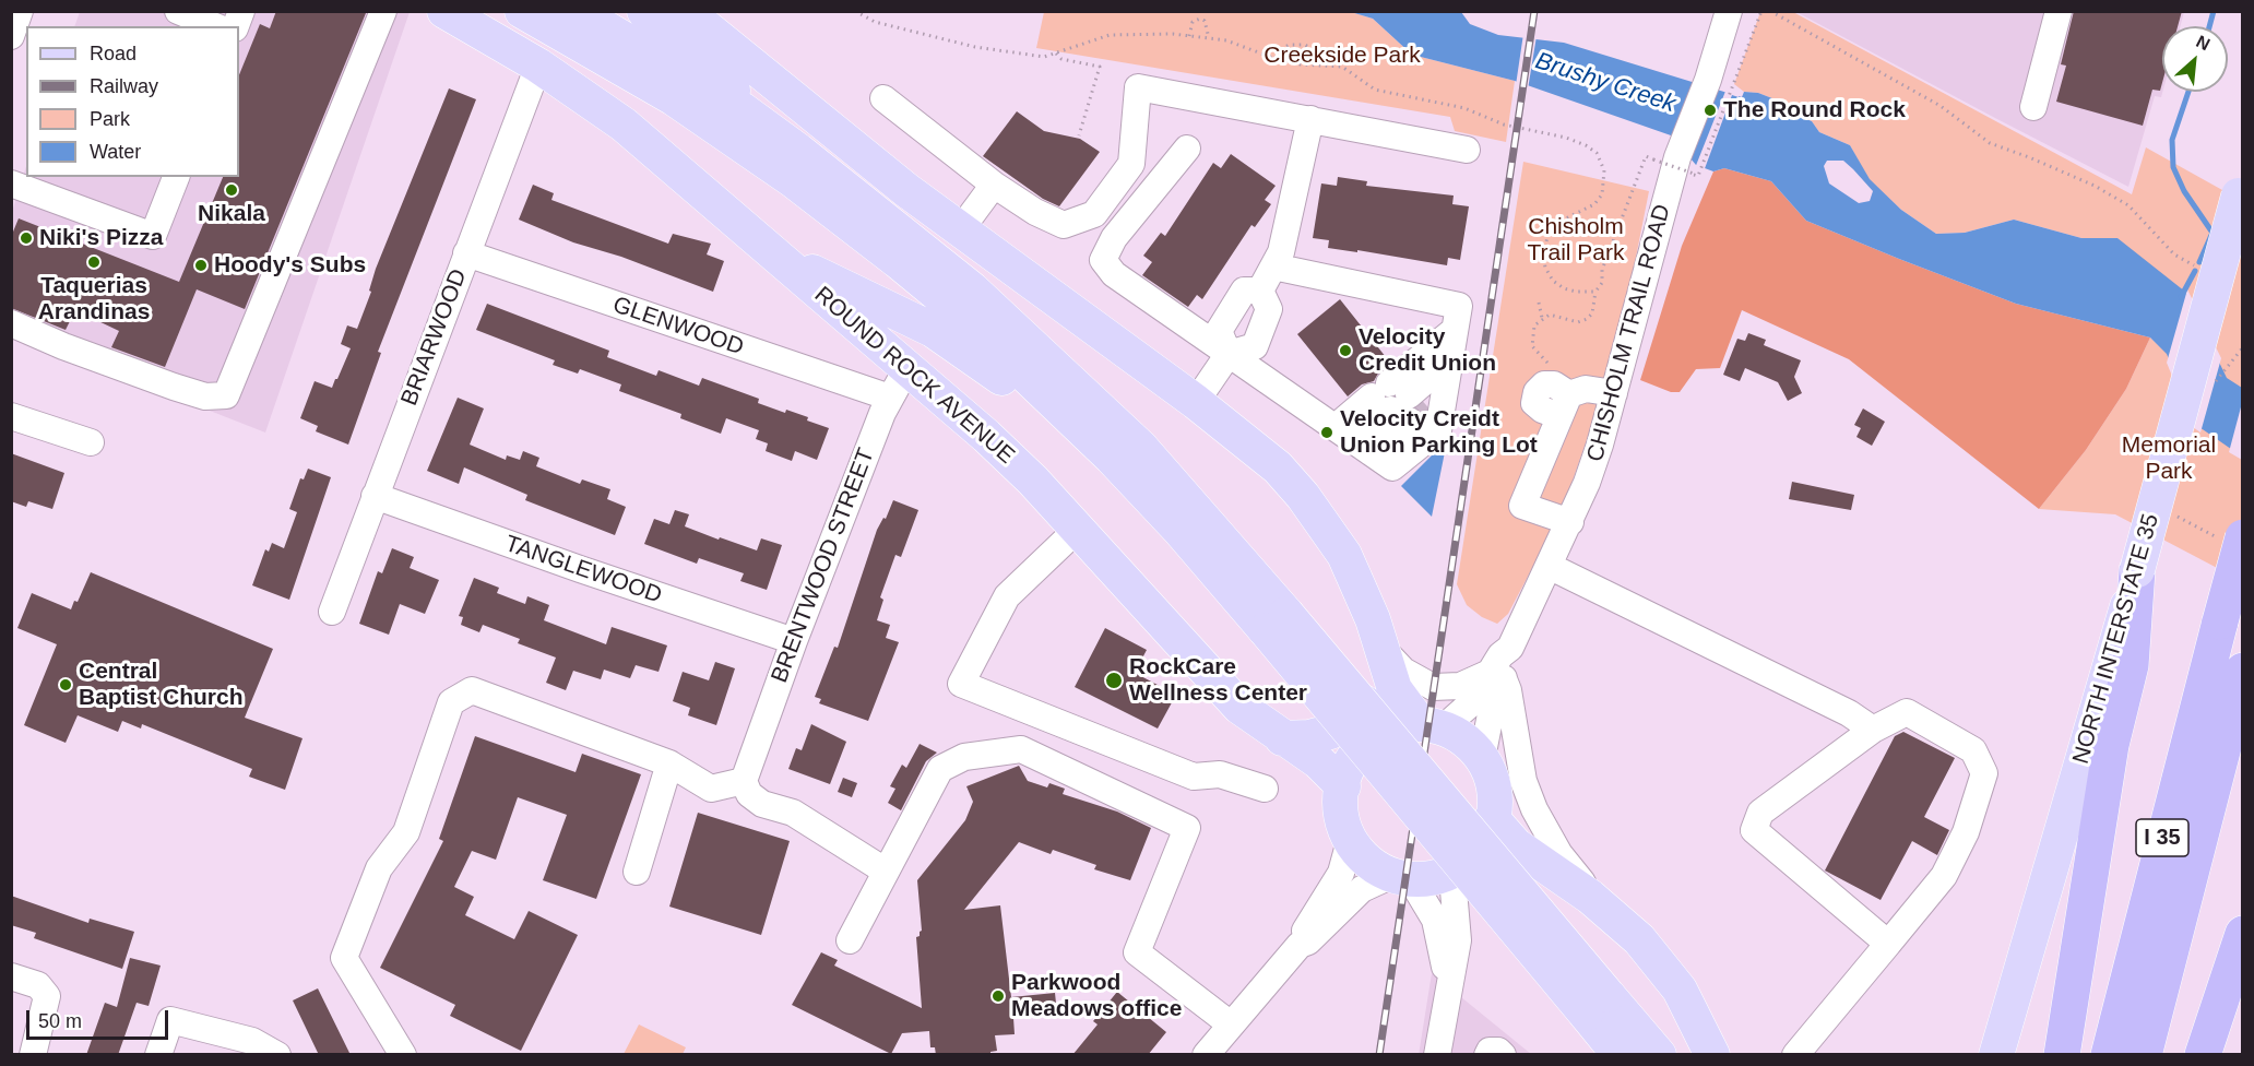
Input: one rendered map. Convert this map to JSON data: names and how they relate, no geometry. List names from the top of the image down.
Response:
{
  "streets": {
    "highway": ["I 35"],
    "main road": ["ROUND ROCK AVENUE", "NORTH INTERSTATE 35"],
    "street": [
      "GLENWOOD",
      "CHISHOLM TRAIL ROAD",
      "BRIARWOOD",
      "BRENTWOOD STREET",
      "TANGLEWOOD"
    ]
  },
  "crossings": [
    ["GLENWOOD", "BRIARWOOD"],
    ["GLENWOOD", "BRENTWOOD STREET"],
    ["CHISHOLM TRAIL ROAD", "ROUND ROCK AVENUE"],
    ["BRIARWOOD", "ROUND ROCK AVENUE"],
    ["BRIARWOOD", "TANGLEWOOD"],
    ["ROUND ROCK AVENUE", "BRENTWOOD STREET"],
    ["BRENTWOOD STREET", "TANGLEWOOD"]
  ],
  "water": ["Brushy Creek"],
  "parks": ["Creekside Park", "Chisholm Trail Park", "Memorial Park"],
  "places": [
    "The Round Rock",
    "Nikala",
    "Niki's Pizza",
    "Taquerias Arandinas",
    "Hoody's Subs",
    "Velocity Credit Union",
    "Velocity Creidt Union Parking Lot",
    "RockCare Wellness Center",
    "Central Baptist Church",
    "Parkwood Meadows office"
  ],
  "legend": [
    "Road",
    "Railway",
    "Park",
    "Water"
  ],
  "scale_bar": "50 m",
  "north": "top right"
}
